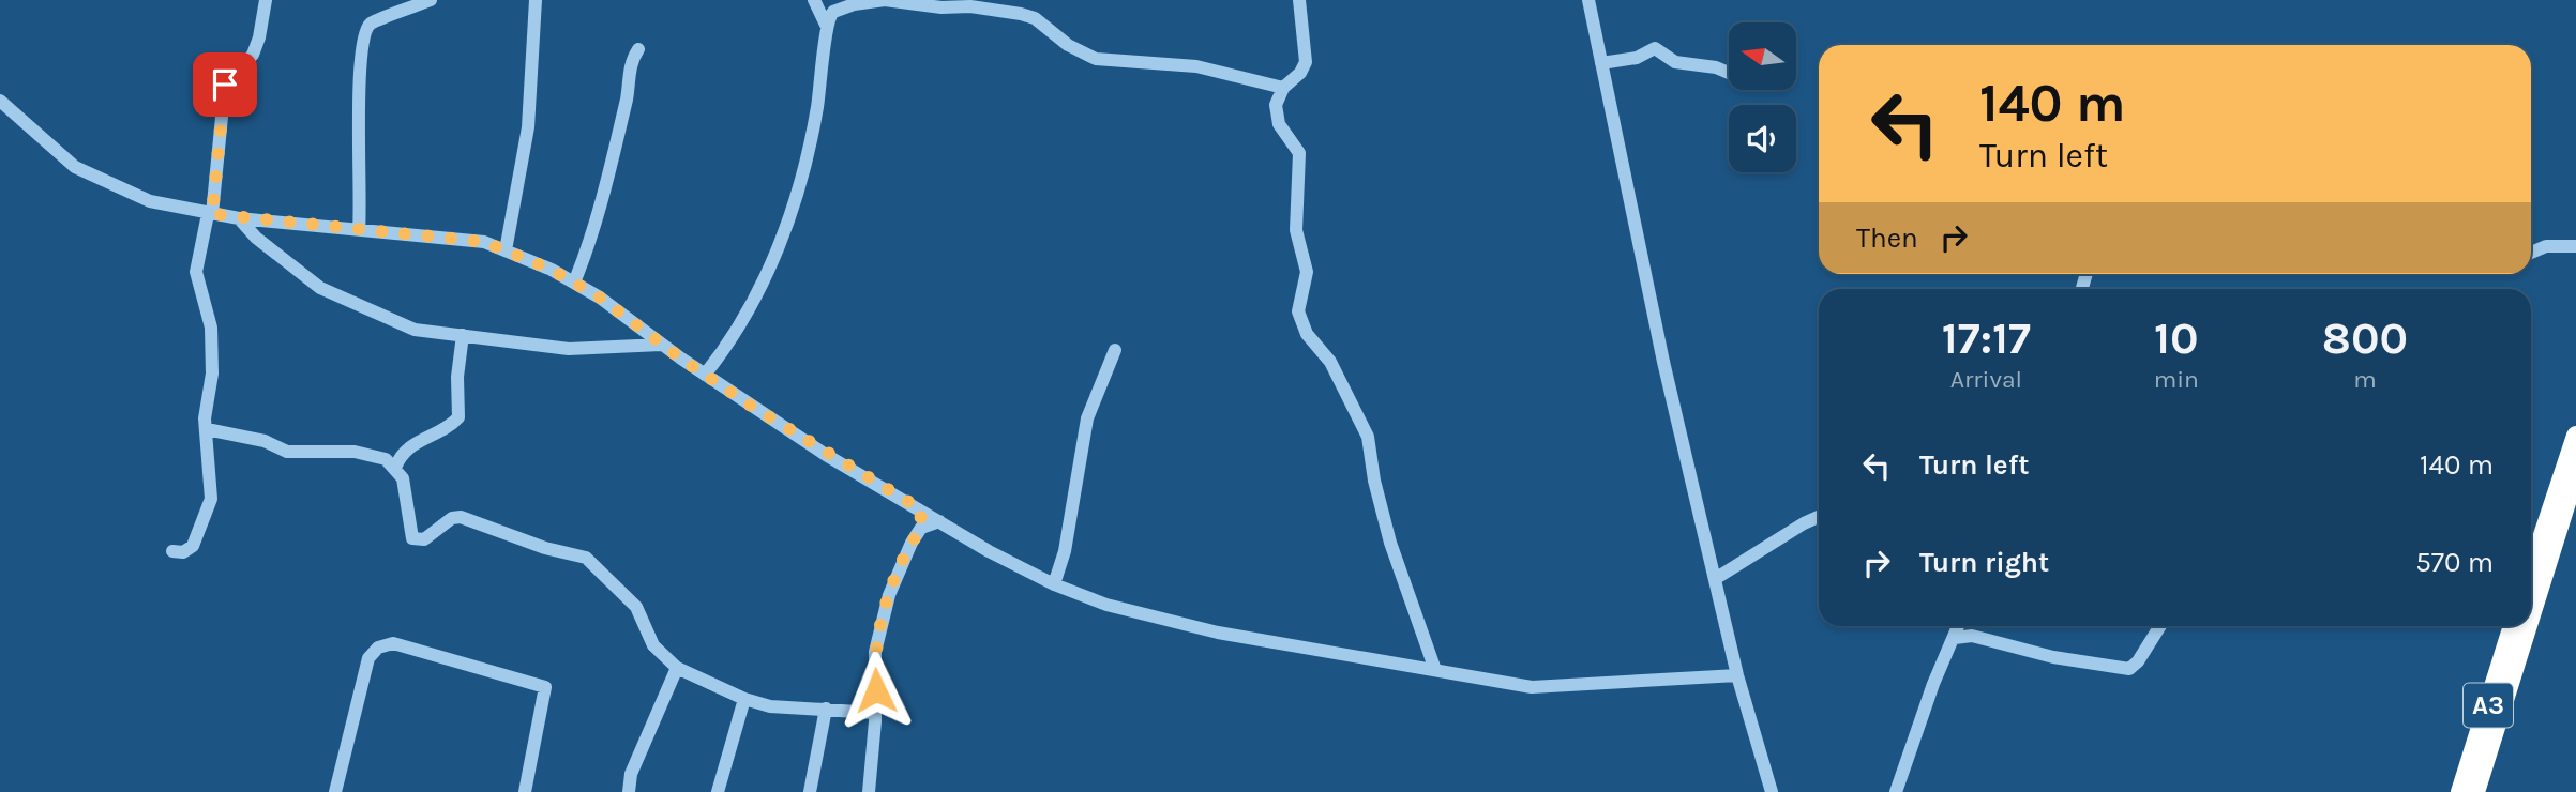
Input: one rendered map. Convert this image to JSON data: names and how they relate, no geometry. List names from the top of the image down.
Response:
{
  "streets": {
    "highway": ["A3"]
  },
  "north": "left",
  "page": {
    "turn": ["140 m", "Turn left"],
    "then": "Then",
    "eta": [
      "17:17",
      "Arrival",
      "10",
      "min",
      "800",
      "m"
    ],
    "list": [
      {
        "name": "Turn left",
        "value": "140 m"
      },
      {
        "name": "Turn right",
        "value": "570 m"
      }
    ]
  }
}
